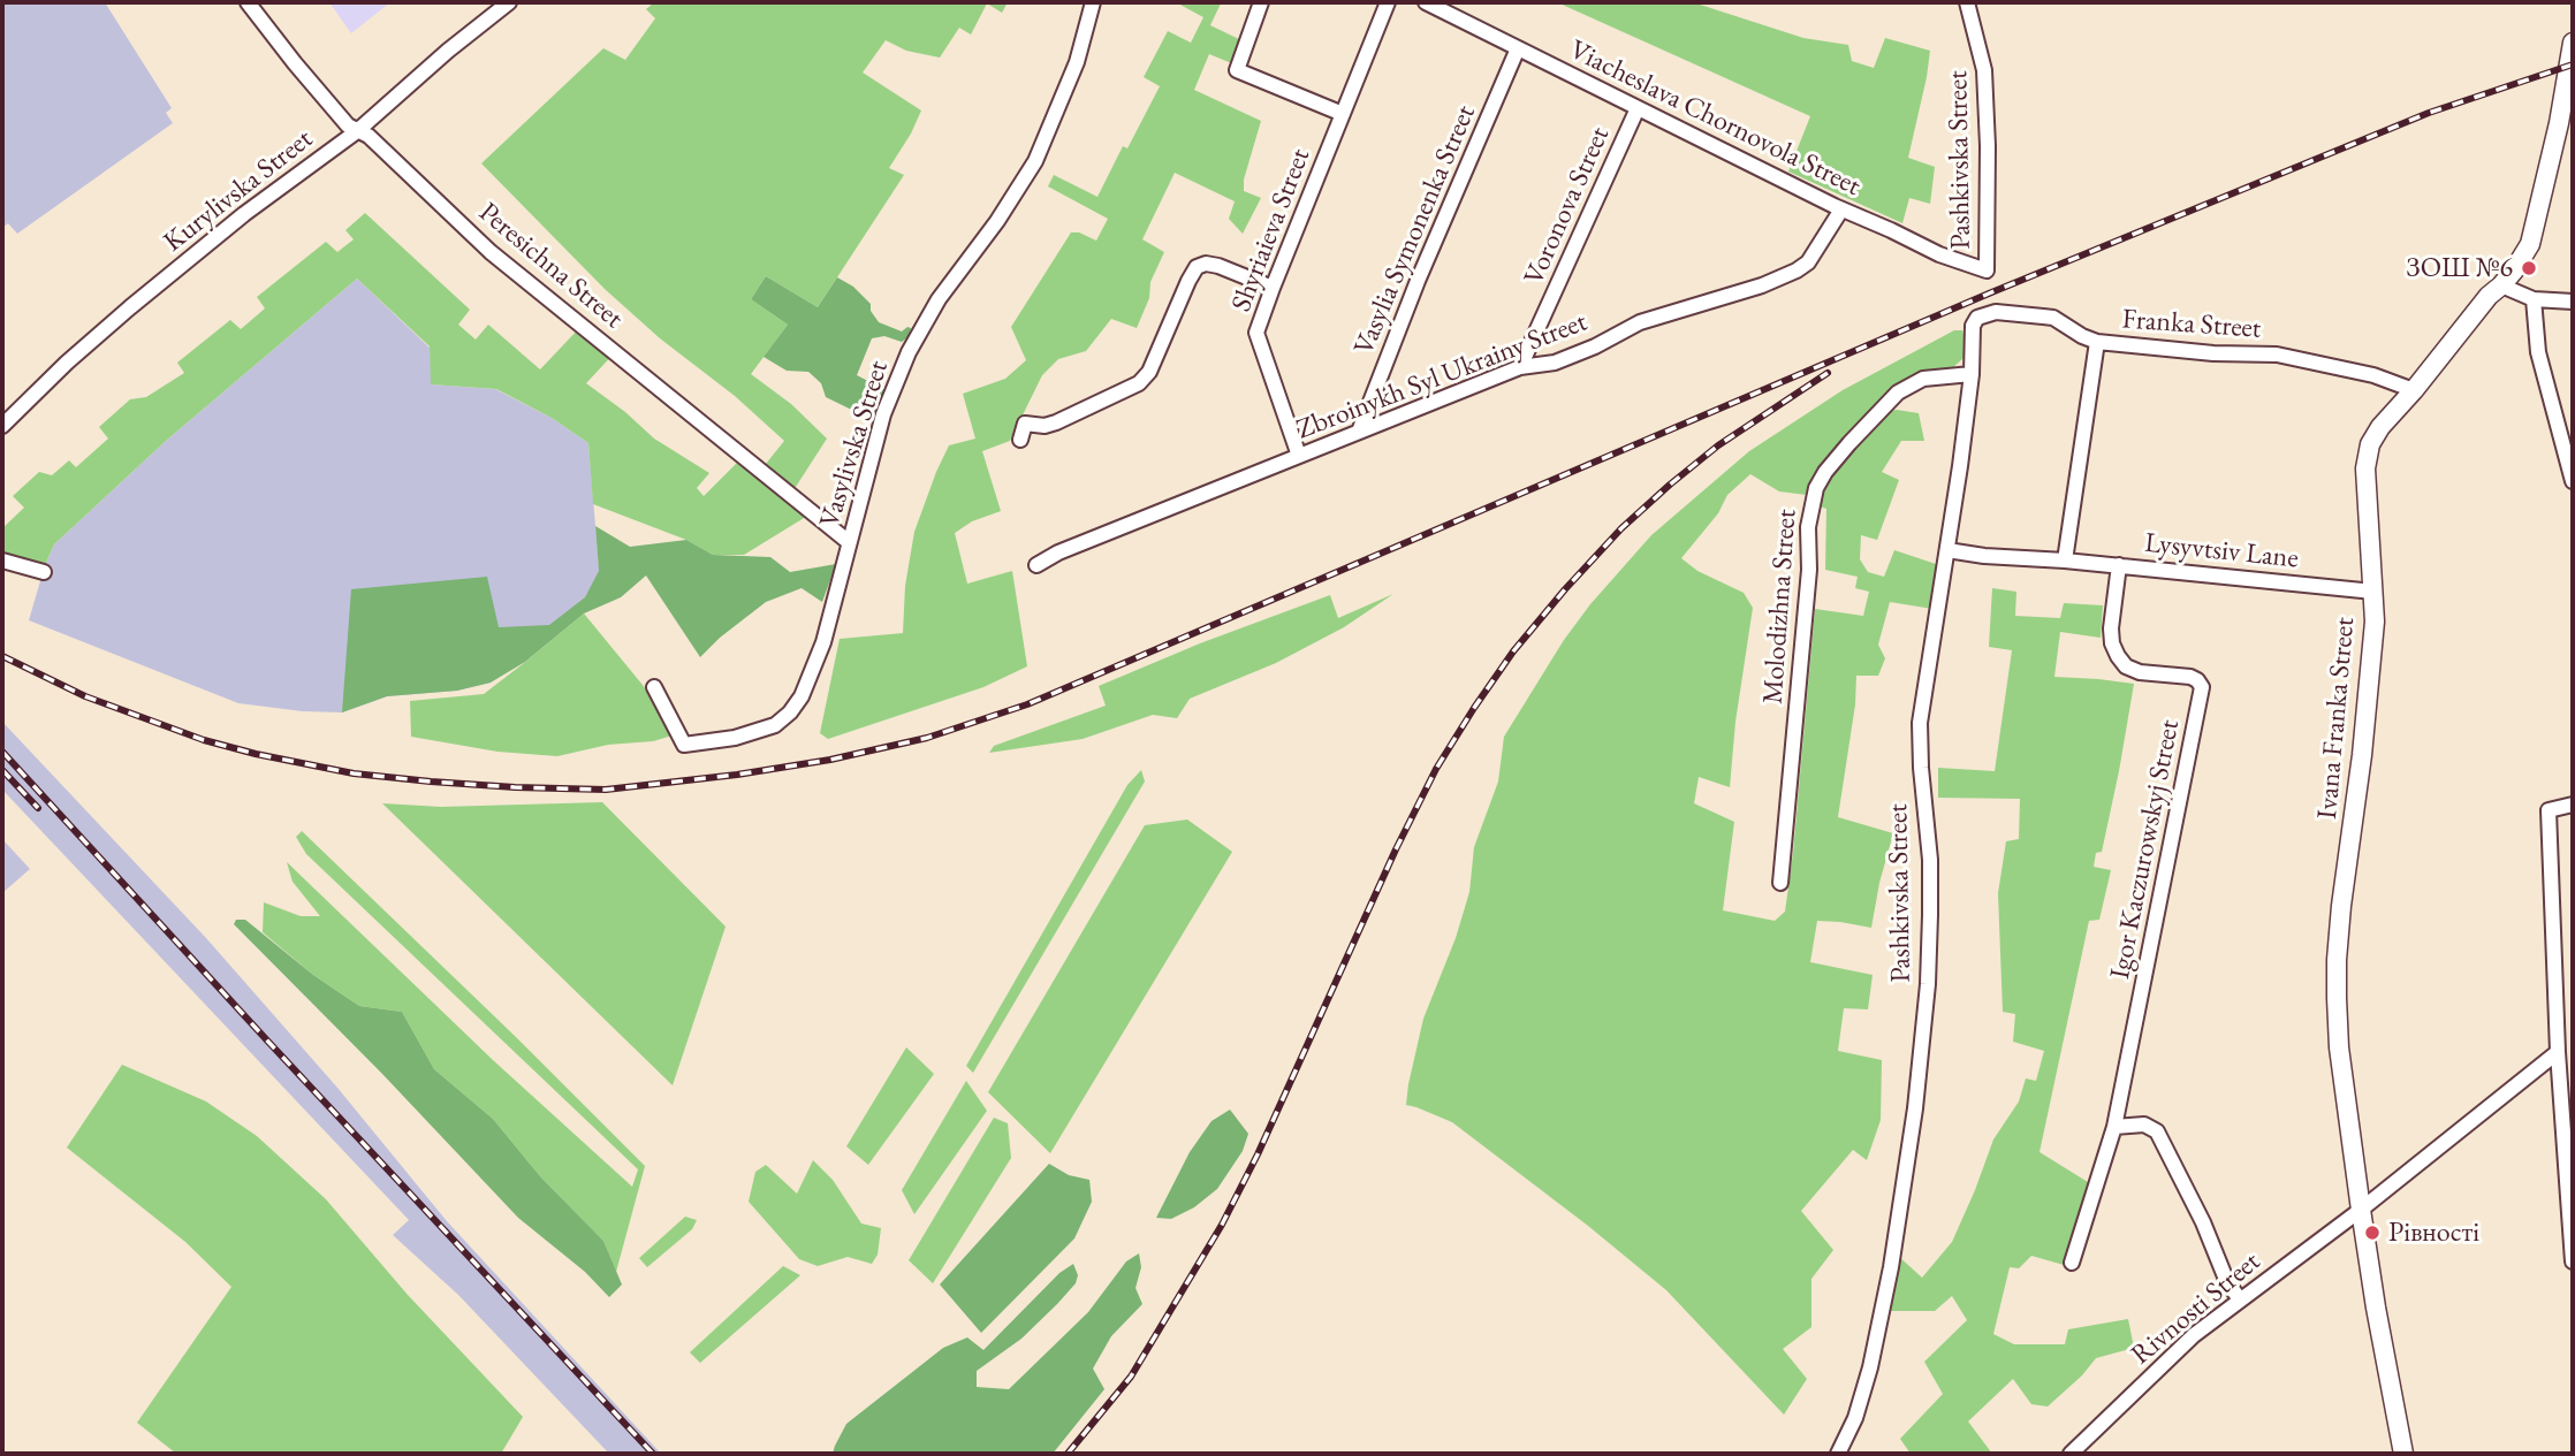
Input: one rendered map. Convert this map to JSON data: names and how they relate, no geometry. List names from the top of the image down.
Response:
{
  "streets": {
    "main road": ["Ivana Franka Street"],
    "street": [
      "Viacheslava Chornovola Street",
      "Pashkivska Street",
      "Kurylivska Street",
      "Voronova Street",
      "Shyriaieva Street",
      "Vasylia Symonenka Street",
      "Peresichna Street",
      "Franka Street",
      "Zbroinykh Syl Ukrainy Street",
      "Vasylivska Street",
      "Lysyvtsiv Lane",
      "Molodizhna Street",
      "Igor Kaczurowskyj Street",
      "Rivnosti Street"
    ]
  },
  "crossings": [
    ["Viacheslava Chornovola Street", "Pashkivska Street"],
    ["Viacheslava Chornovola Street", "Voronova Street"],
    ["Viacheslava Chornovola Street", "Vasylia Symonenka Street"],
    ["Viacheslava Chornovola Street", "Zbroinykh Syl Ukrainy Street"],
    ["Pashkivska Street", "Franka Street"],
    ["Pashkivska Street", "Lysyvtsiv Lane"],
    ["Pashkivska Street", "Molodizhna Street"],
    ["Kurylivska Street", "Peresichna Street"],
    ["Voronova Street", "Zbroinykh Syl Ukrainy Street"],
    ["Shyriaieva Street", "Zbroinykh Syl Ukrainy Street"],
    ["Vasylia Symonenka Street", "Zbroinykh Syl Ukrainy Street"],
    ["Peresichna Street", "Vasylivska Street"],
    ["Franka Street", "Ivana Franka Street"],
    ["Lysyvtsiv Lane", "Ivana Franka Street"],
    ["Lysyvtsiv Lane", "Igor Kaczurowskyj Street"],
    ["Ivana Franka Street", "Rivnosti Street"]
  ],
  "places": ["ЗОШ №6", "Рівності"]
}
